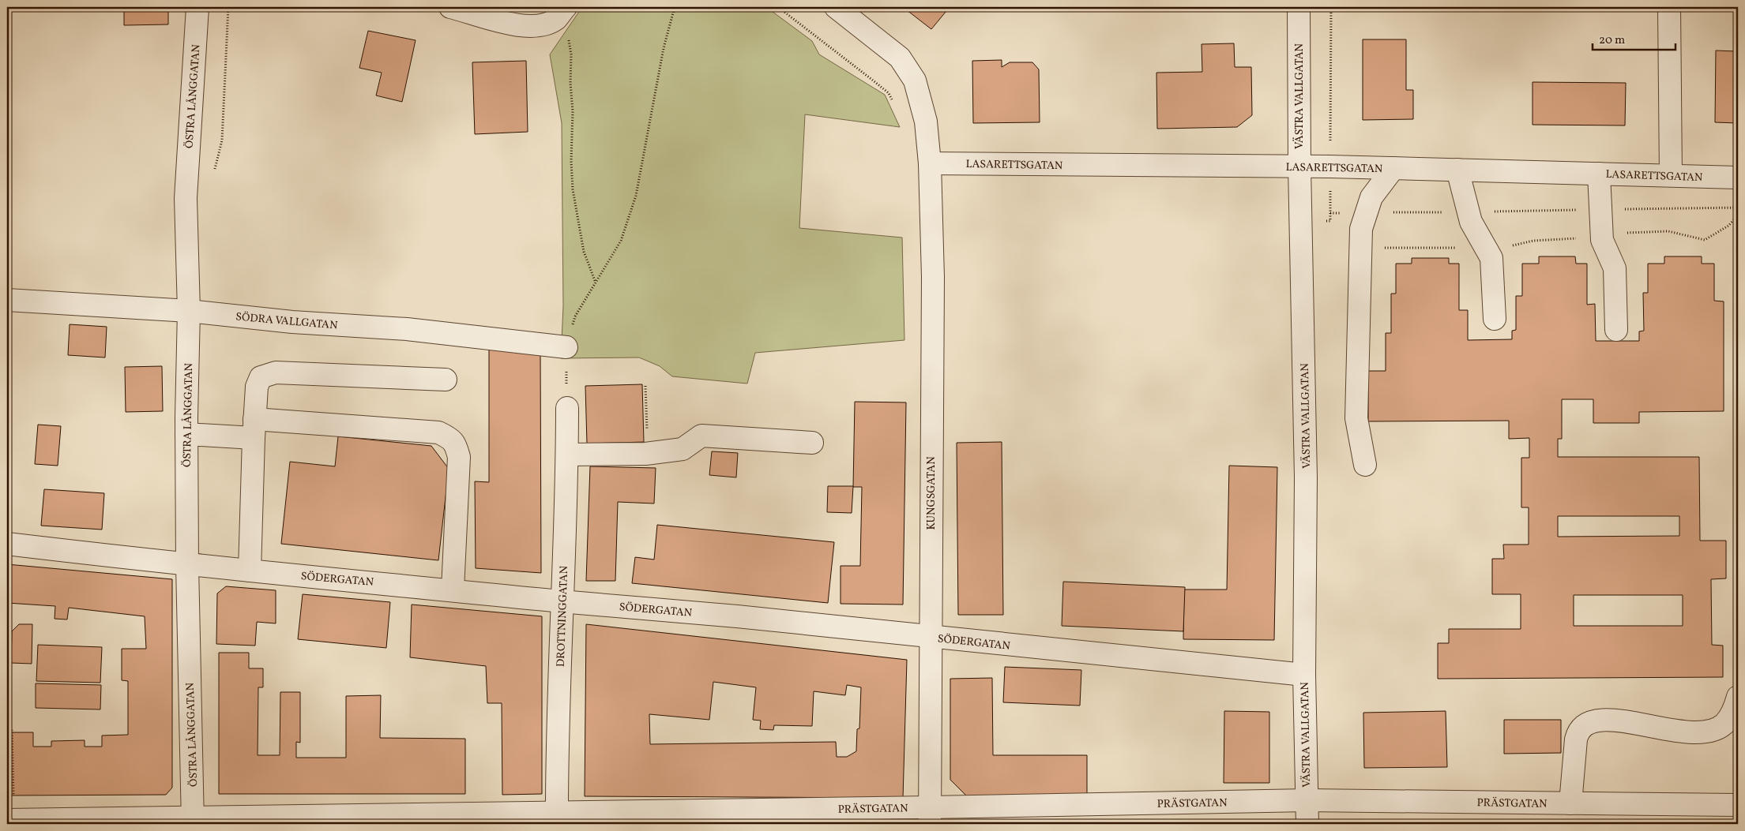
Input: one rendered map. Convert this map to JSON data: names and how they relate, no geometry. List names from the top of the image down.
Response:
{
  "streets": {
    "street": [
      "ÖSTRA LÅNGGATAN",
      "VÄSTRA VALLGATAN",
      "LASARETTSGATAN",
      "SÖDRA VALLGATAN",
      "KUNGSGATAN",
      "SÖDERGATAN",
      "DROTTNINGGATAN",
      "PRÄSTGATAN"
    ]
  },
  "crossings": [
    ["ÖSTRA LÅNGGATAN", "SÖDRA VALLGATAN"],
    ["ÖSTRA LÅNGGATAN", "SÖDERGATAN"],
    ["ÖSTRA LÅNGGATAN", "PRÄSTGATAN"],
    ["VÄSTRA VALLGATAN", "LASARETTSGATAN"],
    ["VÄSTRA VALLGATAN", "SÖDERGATAN"],
    ["VÄSTRA VALLGATAN", "PRÄSTGATAN"],
    ["LASARETTSGATAN", "KUNGSGATAN"],
    ["KUNGSGATAN", "SÖDERGATAN"],
    ["KUNGSGATAN", "PRÄSTGATAN"],
    ["SÖDERGATAN", "DROTTNINGGATAN"],
    ["DROTTNINGGATAN", "PRÄSTGATAN"]
  ],
  "scale_bar": "20 m"
}
